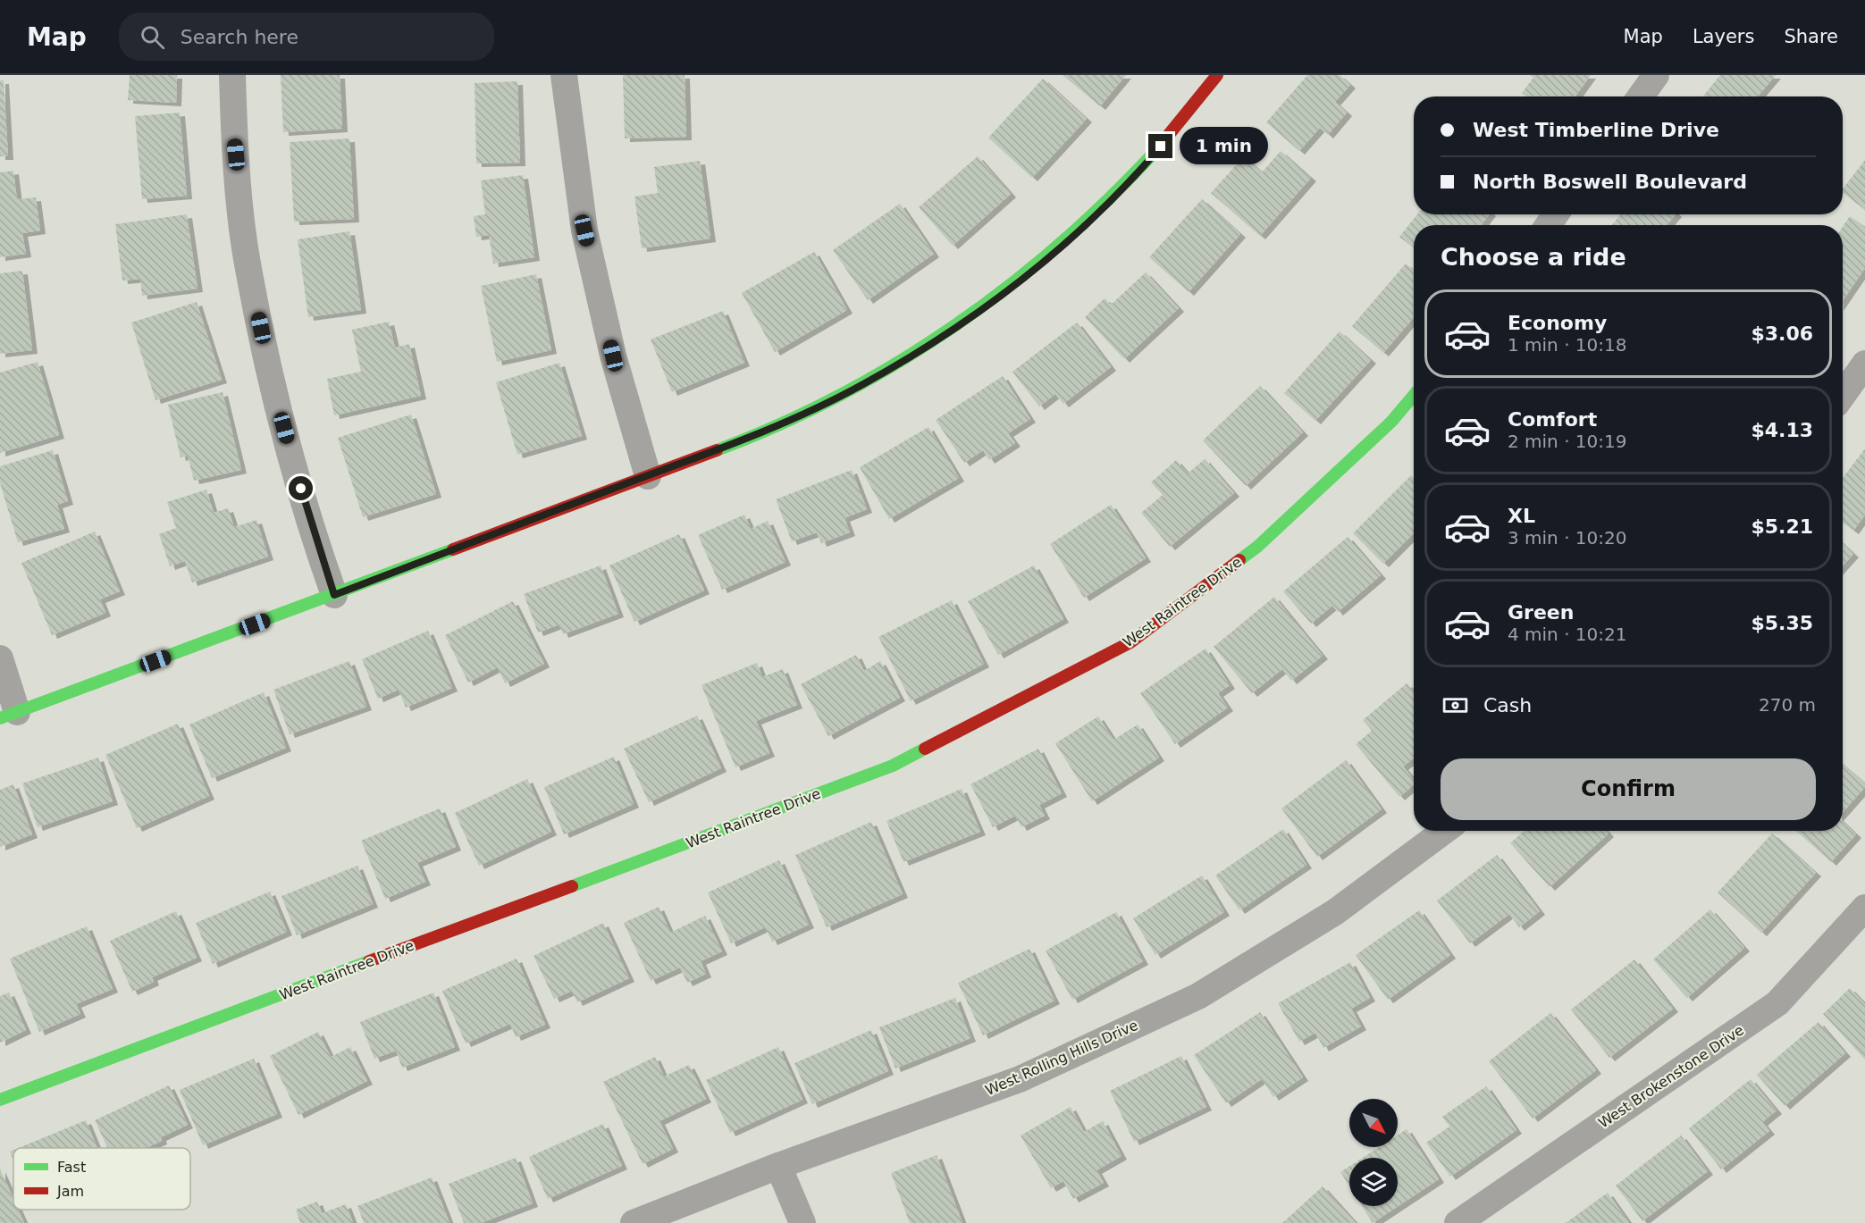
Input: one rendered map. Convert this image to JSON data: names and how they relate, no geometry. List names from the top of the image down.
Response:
{
  "streets": {
    "street": ["West Raintree Drive", "West Rolling Hills Drive", "West Brokenstone Drive"]
  },
  "legend": ["Fast", "Jam"],
  "north": "bottom right",
  "page": {
    "header": "Map",
    "search": "Search here",
    "nav": ["Map", "Layers", "Share"],
    "banner": ["West Timberline Drive", "North Boswell Boulevard"],
    "bubble": "1 min",
    "heading": "Choose a ride",
    "list": [
      {
        "name": "Economy",
        "note": "1 min · 10:18",
        "value": "$3.06"
      },
      {
        "name": "Comfort",
        "note": "2 min · 10:19",
        "value": "$4.13"
      },
      {
        "name": "XL",
        "note": "3 min · 10:20",
        "value": "$5.21"
      },
      {
        "name": "Green",
        "note": "4 min · 10:21",
        "value": "$5.35"
      }
    ],
    "pay": ["Cash", "270 m"],
    "buttons": "Confirm"
  }
}
